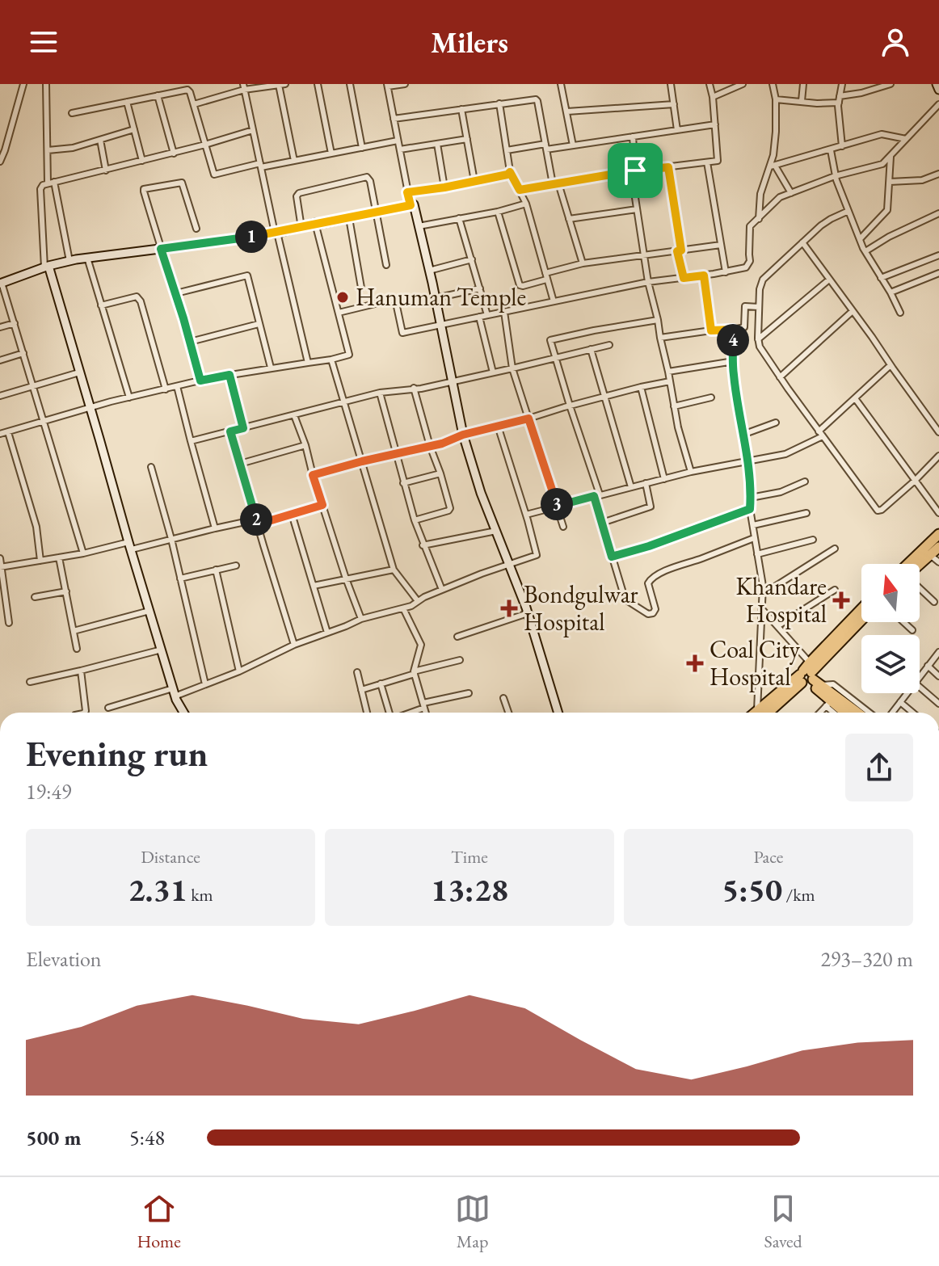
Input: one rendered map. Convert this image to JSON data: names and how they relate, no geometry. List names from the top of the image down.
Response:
{
  "places": {
    "other": ["Hanuman Temple"],
    "health": ["Khandare Hospital", "Bondgulwar Hospital", "Coal City Hospital"]
  },
  "north": "top",
  "page": {
    "header": "Milers",
    "pins": [
      "1",
      "4",
      "3",
      "2"
    ],
    "heading": ["Evening run", "19:49"],
    "stats": [
      ["Distance", "2.31 km"],
      ["Time", "13:28"],
      ["Pace", "5:50 /km"]
    ],
    "chart": ["Elevation", "293–320 m"],
    "list": [
      {
        "name": "500 m",
        "note": "5:48"
      }
    ],
    "tabs": ["Home", "Map", "Saved"]
  }
}
